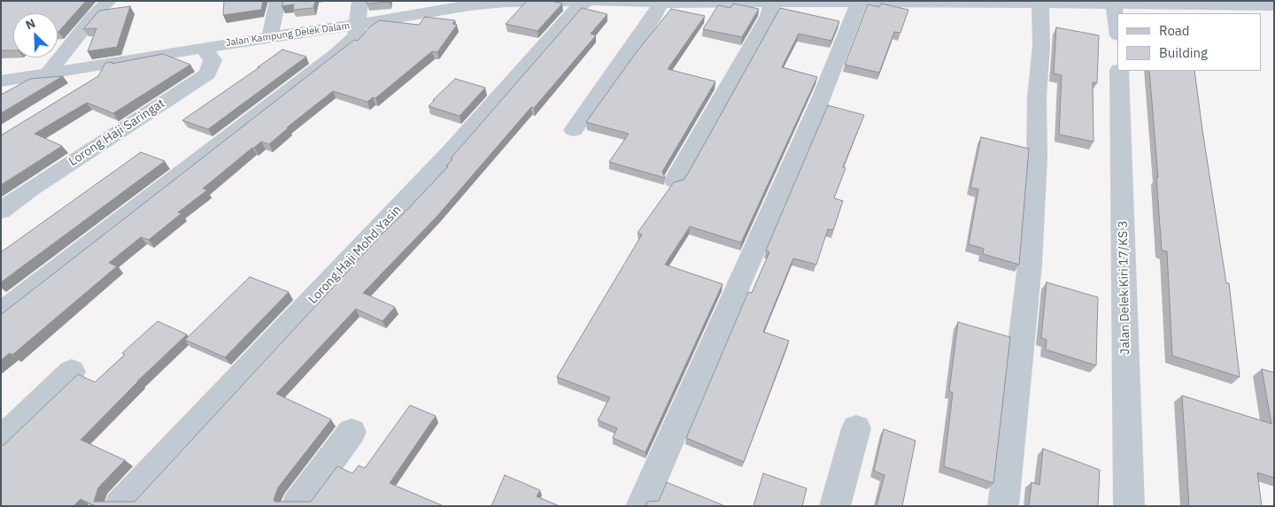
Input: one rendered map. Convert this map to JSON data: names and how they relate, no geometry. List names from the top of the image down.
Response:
{
  "streets": {
    "street": [
      "Jalan Kampung Delek Dalam",
      "Lorong Haji Saringat",
      "Lorong Haji Mohd Yasin",
      "Jalan Delek Kiri 17/KS 3"
    ]
  },
  "crossings": [
    ["Jalan Kampung Delek Dalam", "Lorong Haji Saringat"]
  ],
  "legend": ["Road", "Building"],
  "north": "top left"
}
